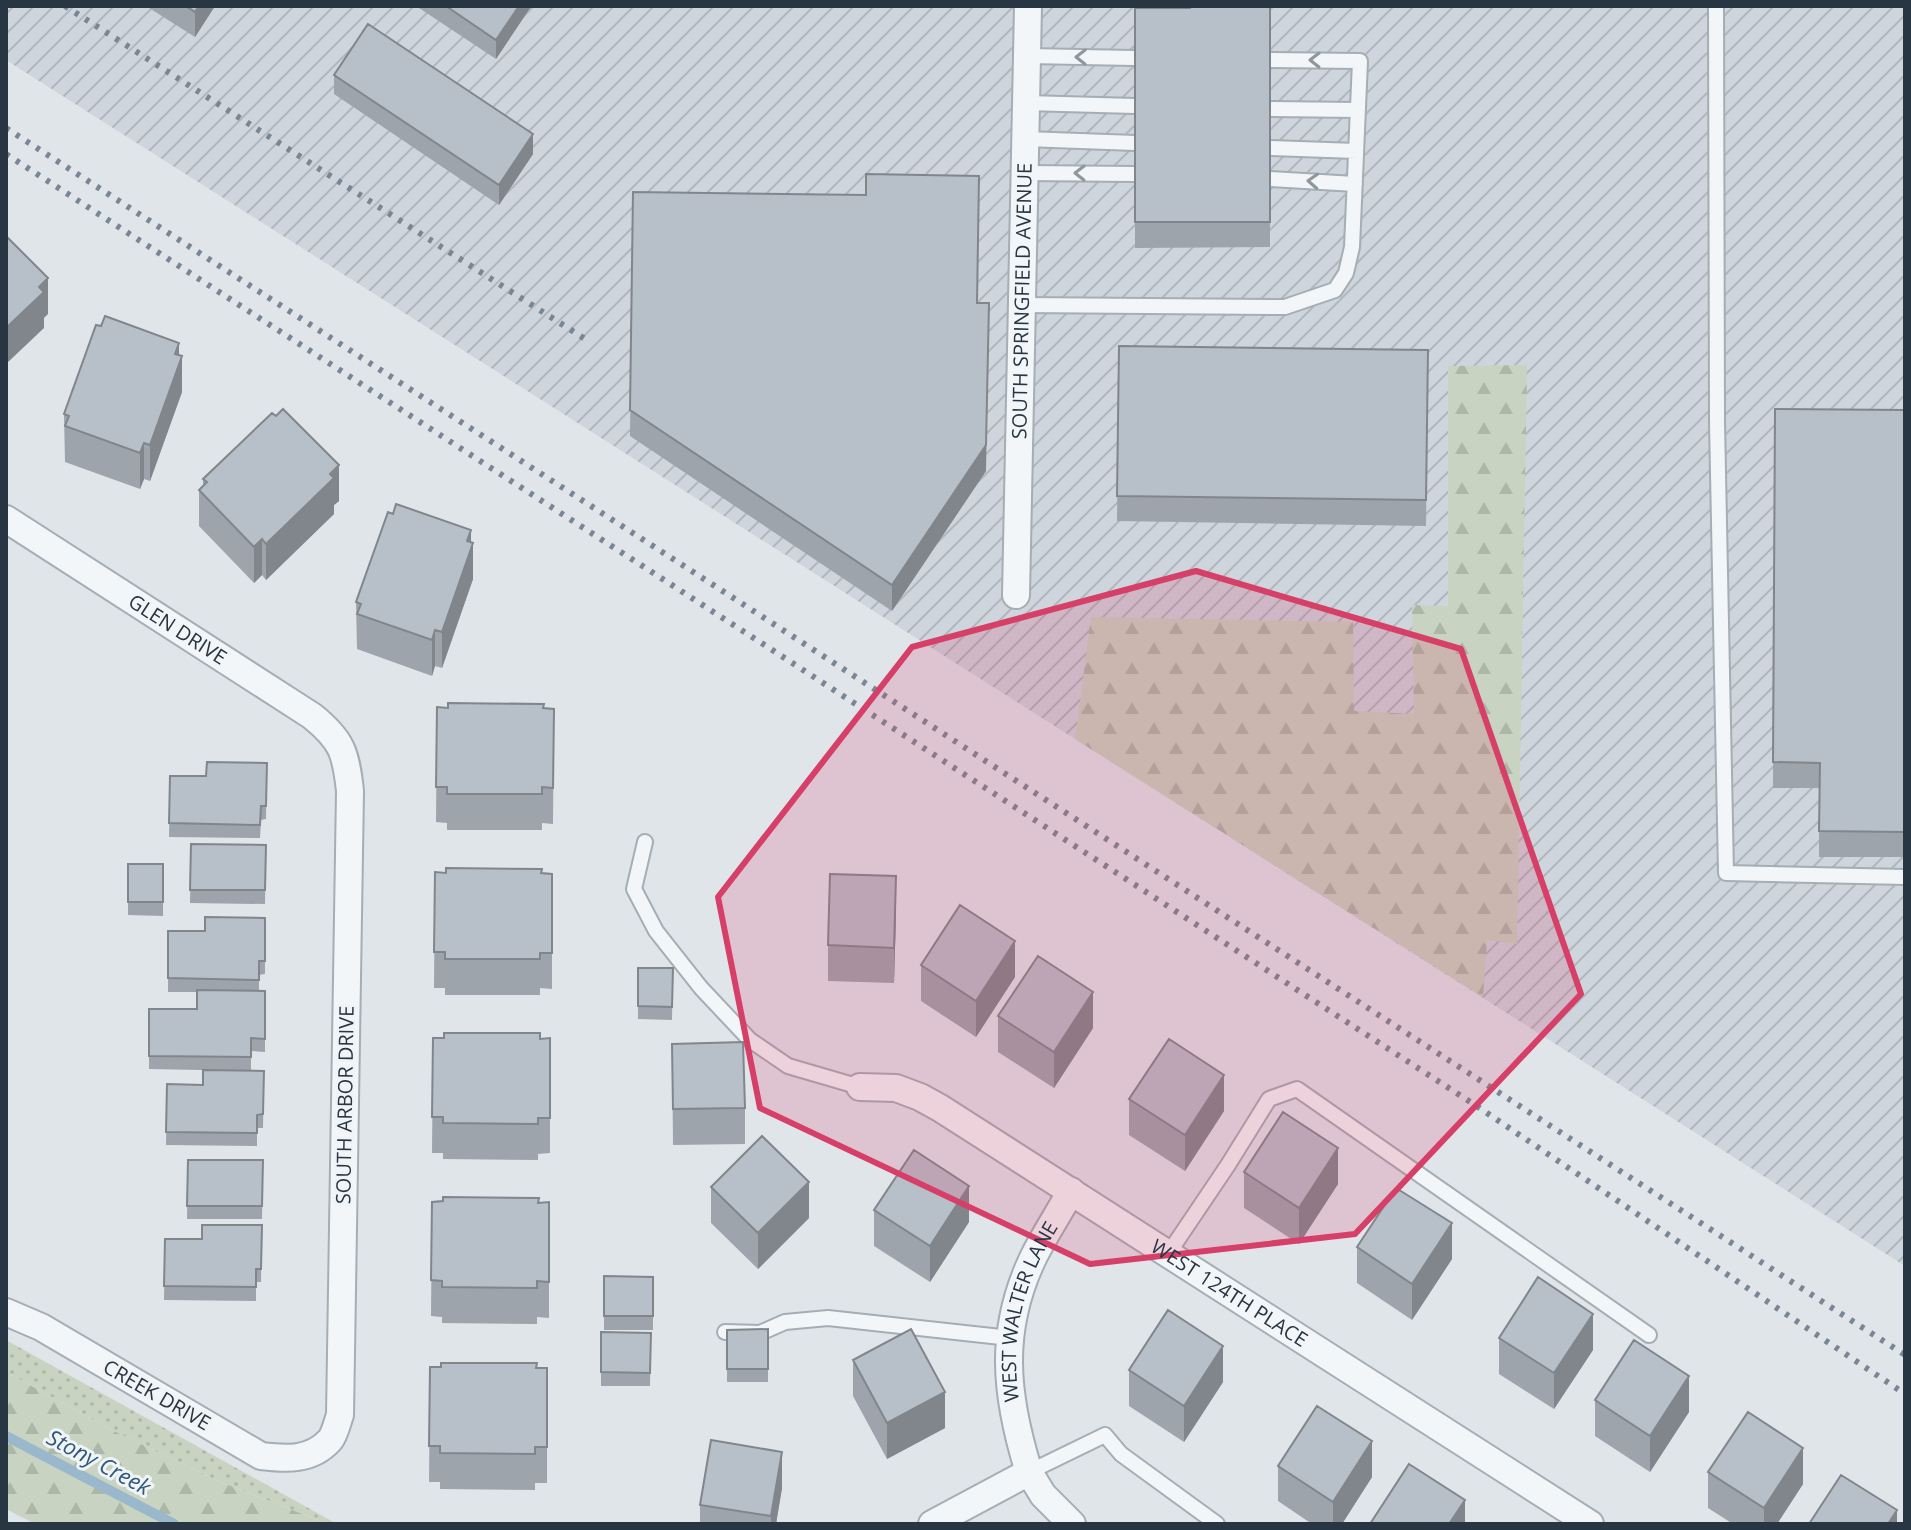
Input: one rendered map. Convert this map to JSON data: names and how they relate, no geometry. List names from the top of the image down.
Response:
{
  "streets": {
    "street": [
      "SOUTH SPRINGFIELD AVENUE",
      "GLEN DRIVE",
      "SOUTH ARBOR DRIVE",
      "WEST 124TH PLACE",
      "WEST WALTER LANE",
      "CREEK DRIVE"
    ]
  },
  "crossings": [
    ["GLEN DRIVE", "SOUTH ARBOR DRIVE"],
    ["SOUTH ARBOR DRIVE", "CREEK DRIVE"],
    ["WEST 124TH PLACE", "WEST WALTER LANE"]
  ],
  "water": ["Stony Creek"]
}
